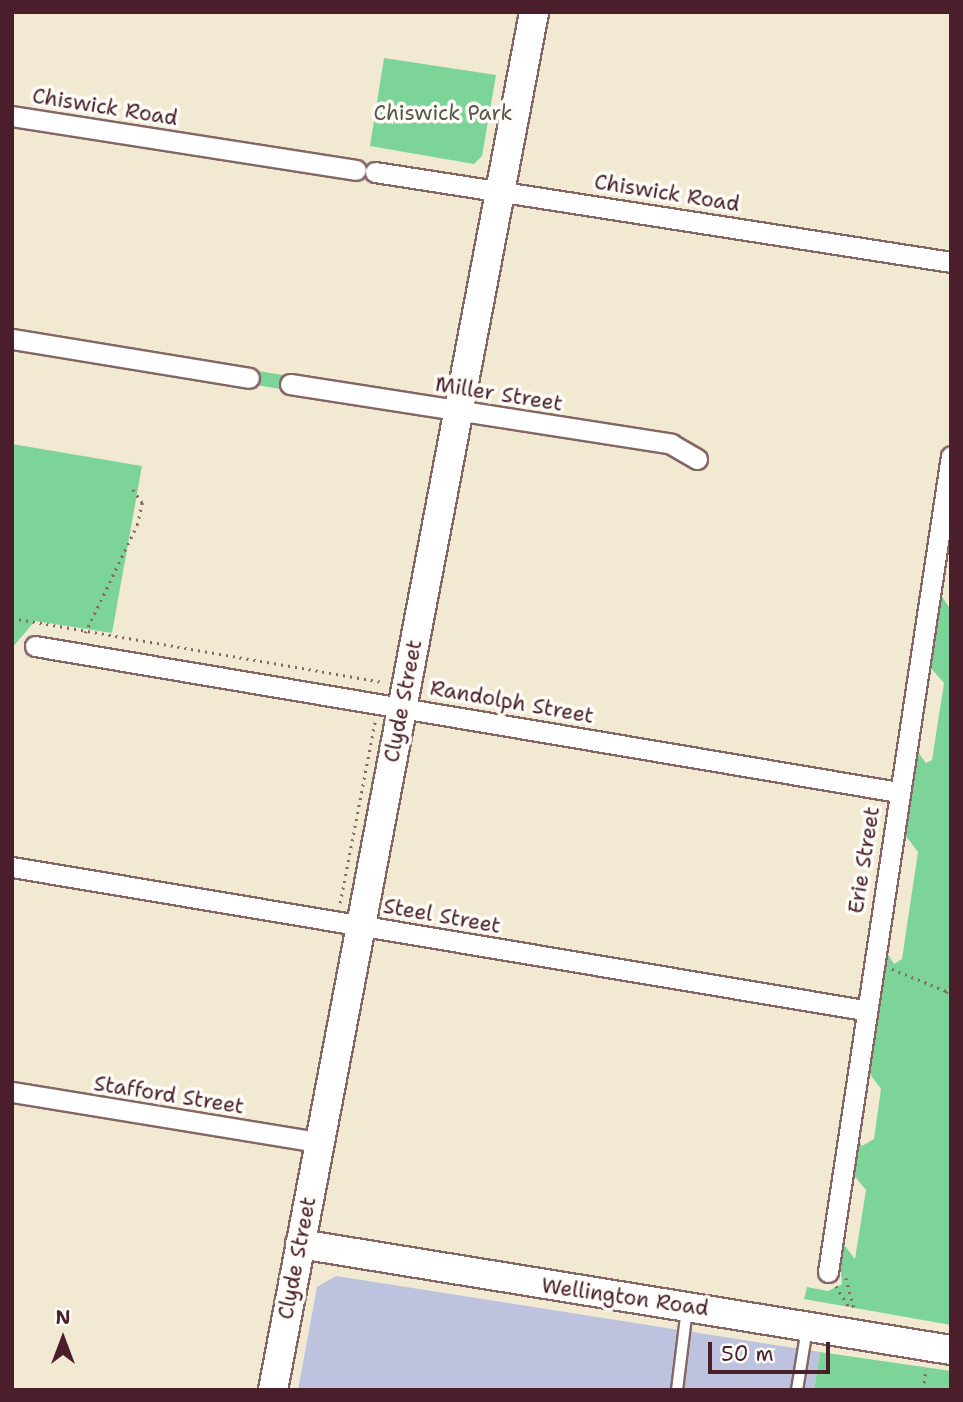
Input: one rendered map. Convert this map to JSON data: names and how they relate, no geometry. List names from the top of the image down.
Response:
{
  "streets": {
    "main road": ["Clyde Street", "Wellington Road"],
    "street": [
      "Chiswick Road",
      "Miller Street",
      "Randolph Street",
      "Erie Street",
      "Steel Street",
      "Stafford Street"
    ]
  },
  "crossings": [
    ["Chiswick Road", "Clyde Street"],
    ["Miller Street", "Clyde Street"],
    ["Clyde Street", "Randolph Street"],
    ["Clyde Street", "Steel Street"],
    ["Clyde Street", "Stafford Street"],
    ["Clyde Street", "Wellington Road"],
    ["Randolph Street", "Erie Street"],
    ["Erie Street", "Steel Street"]
  ],
  "parks": ["Chiswick Park"],
  "scale_bar": "50 m",
  "north": "top"
}
